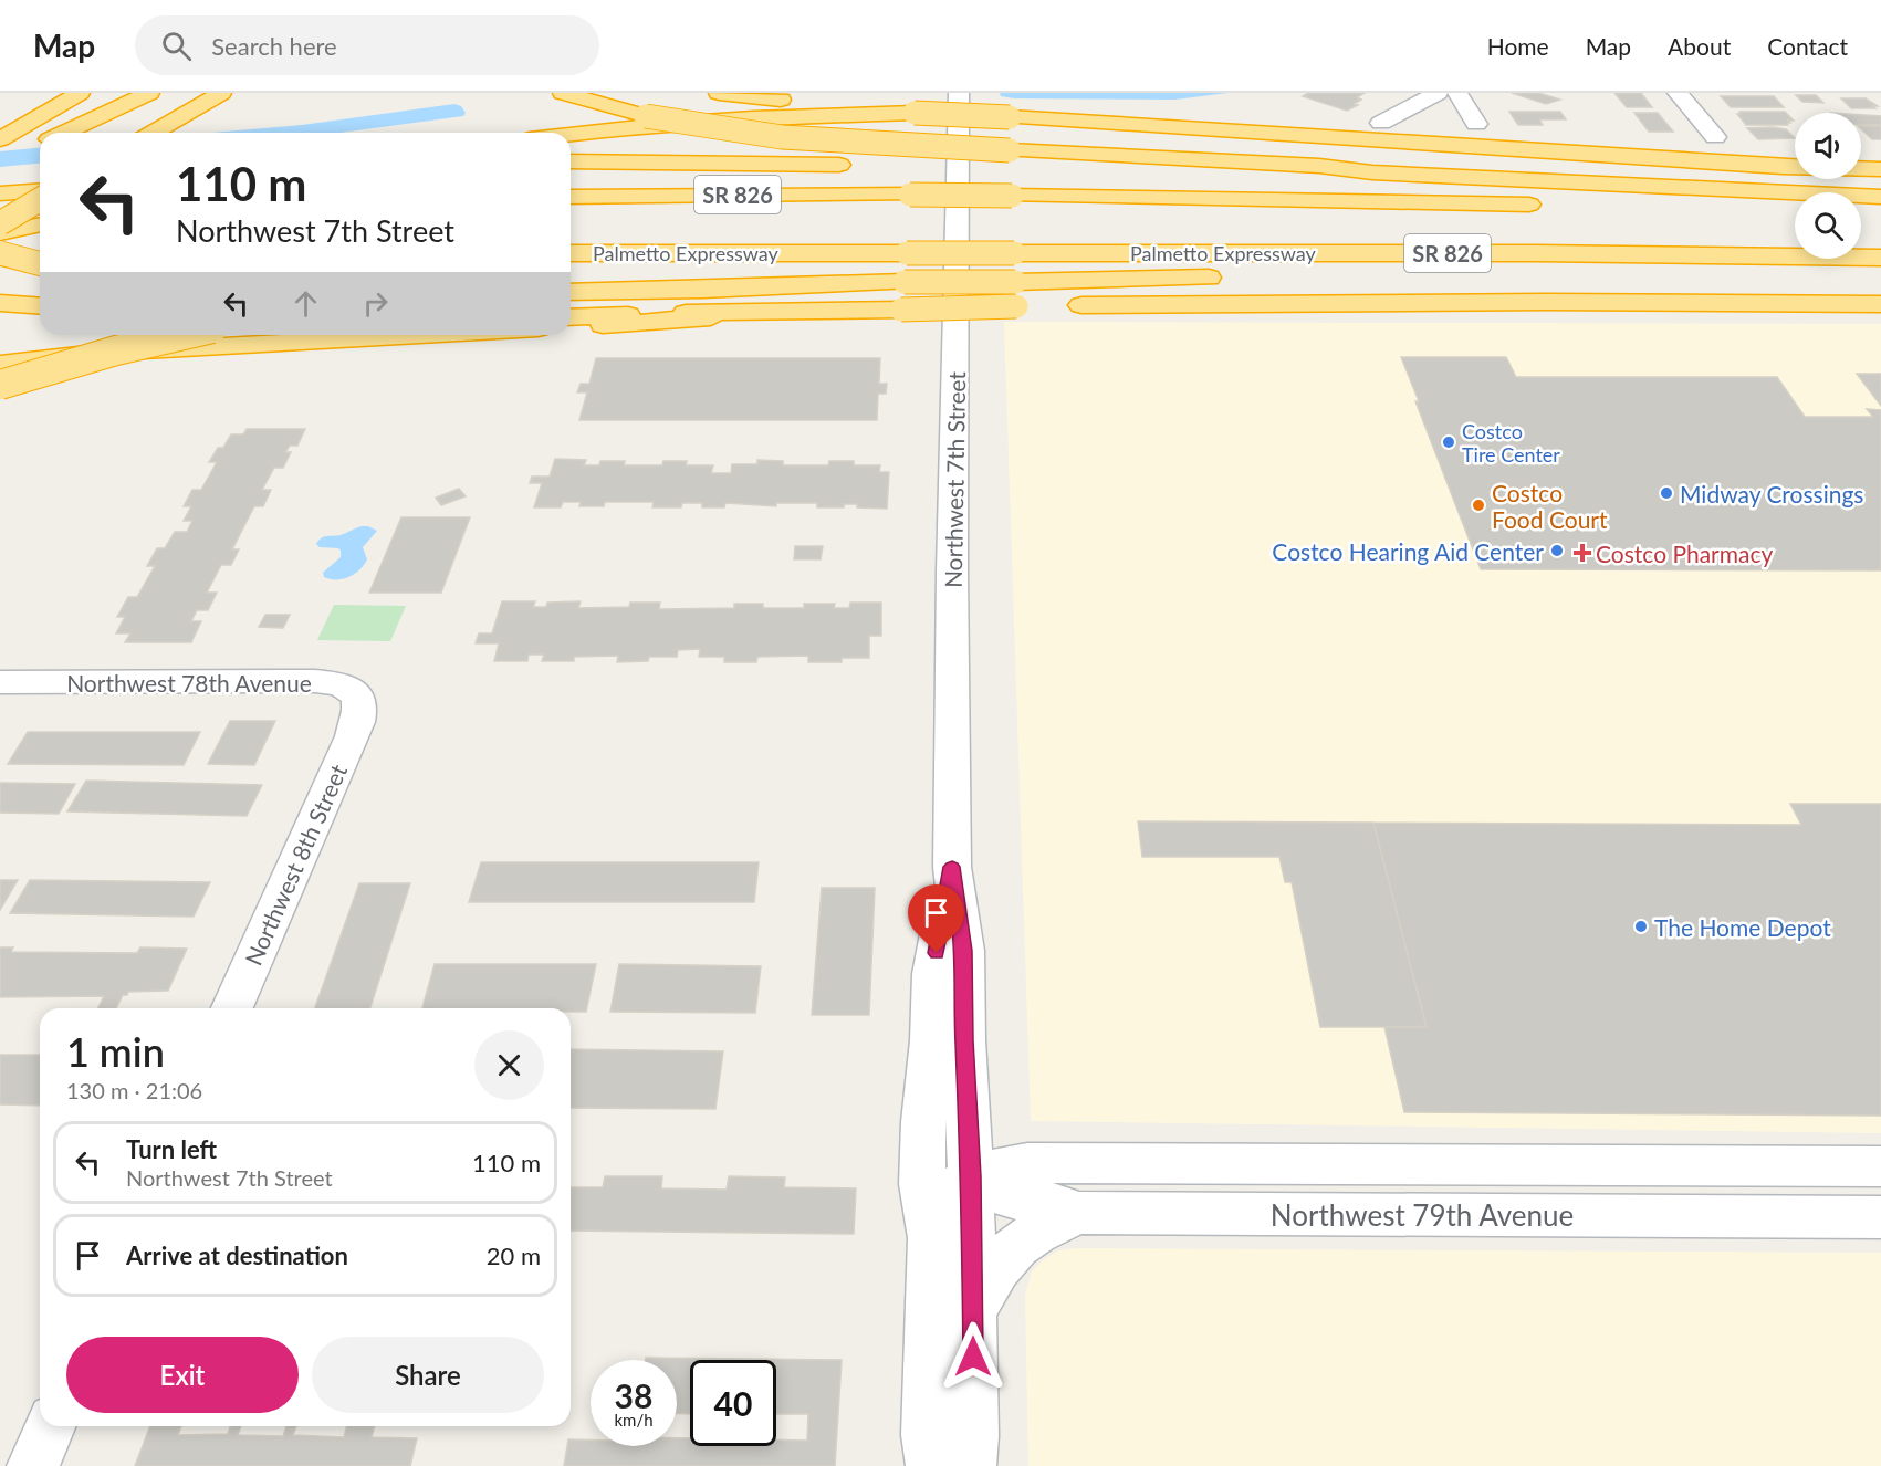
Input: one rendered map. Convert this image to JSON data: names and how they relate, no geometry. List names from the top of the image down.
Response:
{
  "streets": {
    "highway": ["SR 826", "Palmetto Expressway"],
    "street": [
      "Northwest 7th Street",
      "Northwest 78th Avenue",
      "Northwest 8th Street",
      "Northwest 79th Avenue"
    ]
  },
  "crossings": [
    ["Northwest 7th Street", "Northwest 79th Avenue"],
    ["Northwest 78th Avenue", "Northwest 8th Street"]
  ],
  "places": {
    "other": [
      "Costco Tire Center",
      "Midway Crossings",
      "Costco Food Court",
      "Costco Hearing Aid Center",
      "The Home Depot"
    ],
    "health": ["Costco Pharmacy"]
  },
  "page": {
    "header": "Map",
    "search": "Search here",
    "nav": [
      "Home",
      "Map",
      "About",
      "Contact"
    ],
    "turn": ["110 m", "Northwest 7th Street"],
    "heading": ["1 min", "130 m · 21:06"],
    "list": [
      {
        "name": "Turn left",
        "note": "Northwest 7th Street",
        "value": "110 m"
      },
      {
        "name": "Arrive at destination",
        "value": "20 m"
      }
    ],
    "buttons": ["Exit", "Share"],
    "speed": "38 km/h",
    "limit": "40"
  }
}
